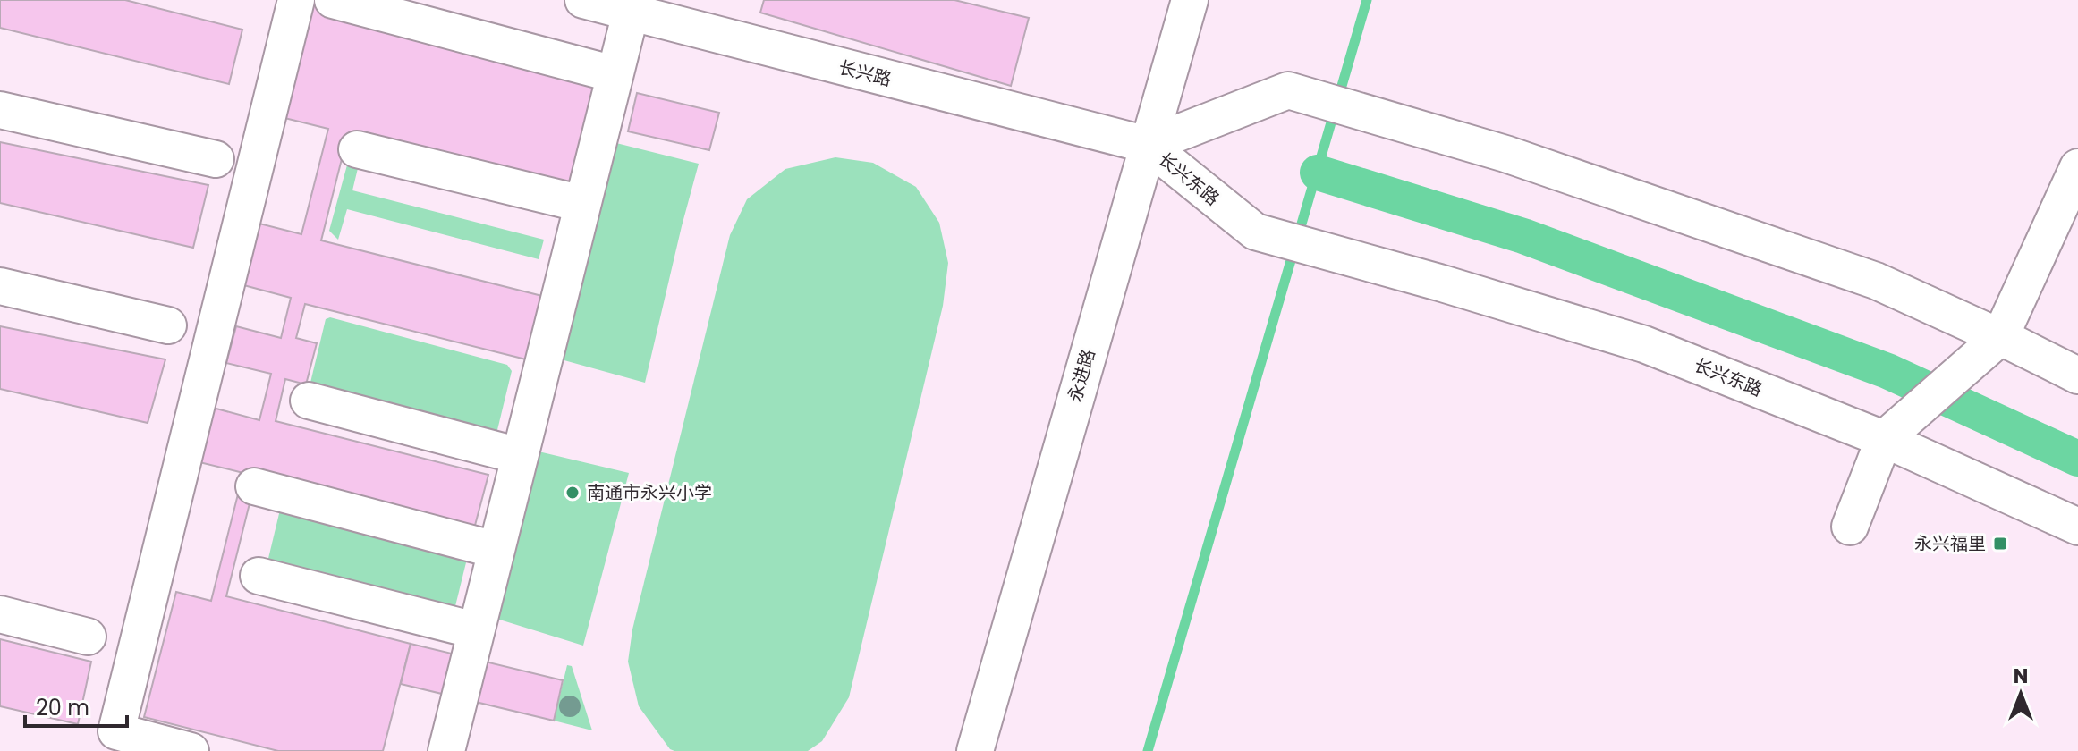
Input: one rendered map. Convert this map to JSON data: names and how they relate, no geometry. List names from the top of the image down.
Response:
{
  "streets": {
    "street": ["长兴路", "长兴东路", "永进路"]
  },
  "crossings": [
    ["长兴路", "长兴东路"],
    ["长兴路", "永进路"],
    ["长兴东路", "永进路"]
  ],
  "places": {
    "other": ["南通市永兴小学"],
    "transit": ["永兴福里"]
  },
  "scale_bar": "20 m",
  "north": "top"
}
